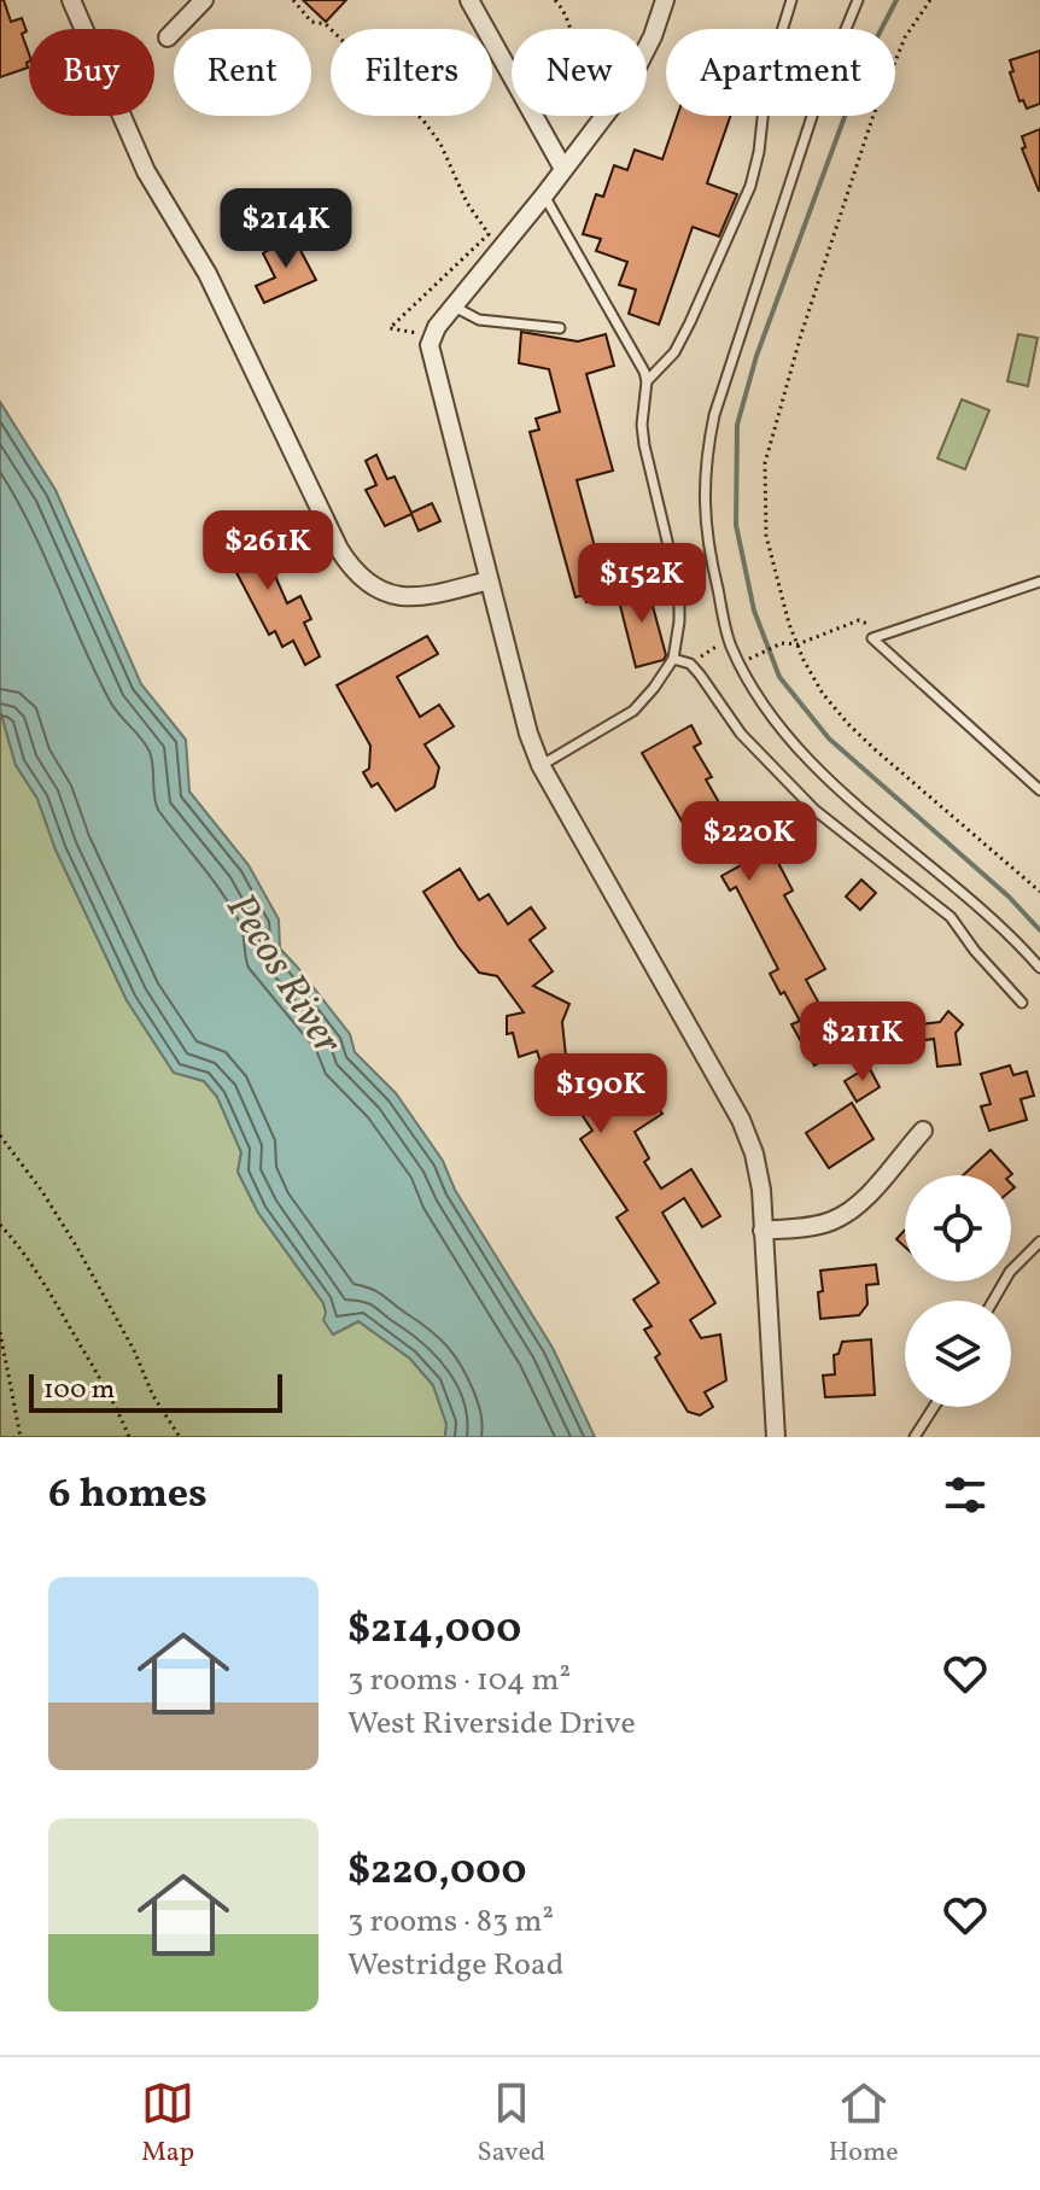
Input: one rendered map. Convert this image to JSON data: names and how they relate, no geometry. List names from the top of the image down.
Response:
{
  "water": ["Pecos River"],
  "scale_bar": "100 m",
  "page": {
    "chip": [
      "Buy",
      "Rent",
      "Filters",
      "New",
      "Apartment"
    ],
    "price": [
      "$214K",
      "$261K",
      "$152K",
      "$220K",
      "$211K",
      "$190K"
    ],
    "scale": "100 m",
    "heading": "6 homes",
    "list": [
      {
        "name": "$214,000",
        "note": "3 rooms · 104 m² · West Riverside Drive"
      },
      {
        "name": "$220,000",
        "note": "3 rooms · 83 m² · Westridge Road"
      }
    ],
    "tabs": ["Map", "Saved", "Home"]
  }
}
